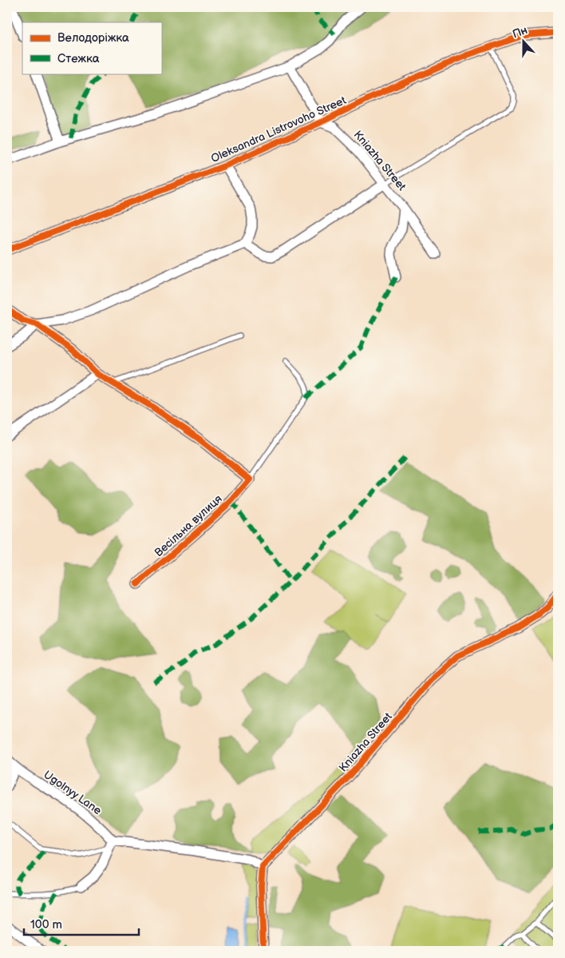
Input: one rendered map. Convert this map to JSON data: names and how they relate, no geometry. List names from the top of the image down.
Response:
{
  "streets": {
    "street": [
      "Oleksandra Listrovoho Street",
      "Kniazha Street",
      "Весільна вулиця",
      "Ugolnyy Lane"
    ]
  },
  "crossings": [
    ["Oleksandra Listrovoho Street", "Kniazha Street"]
  ],
  "legend": ["Велодоріжка", "Стежка"],
  "scale_bar": "100 m",
  "north": "top"
}
